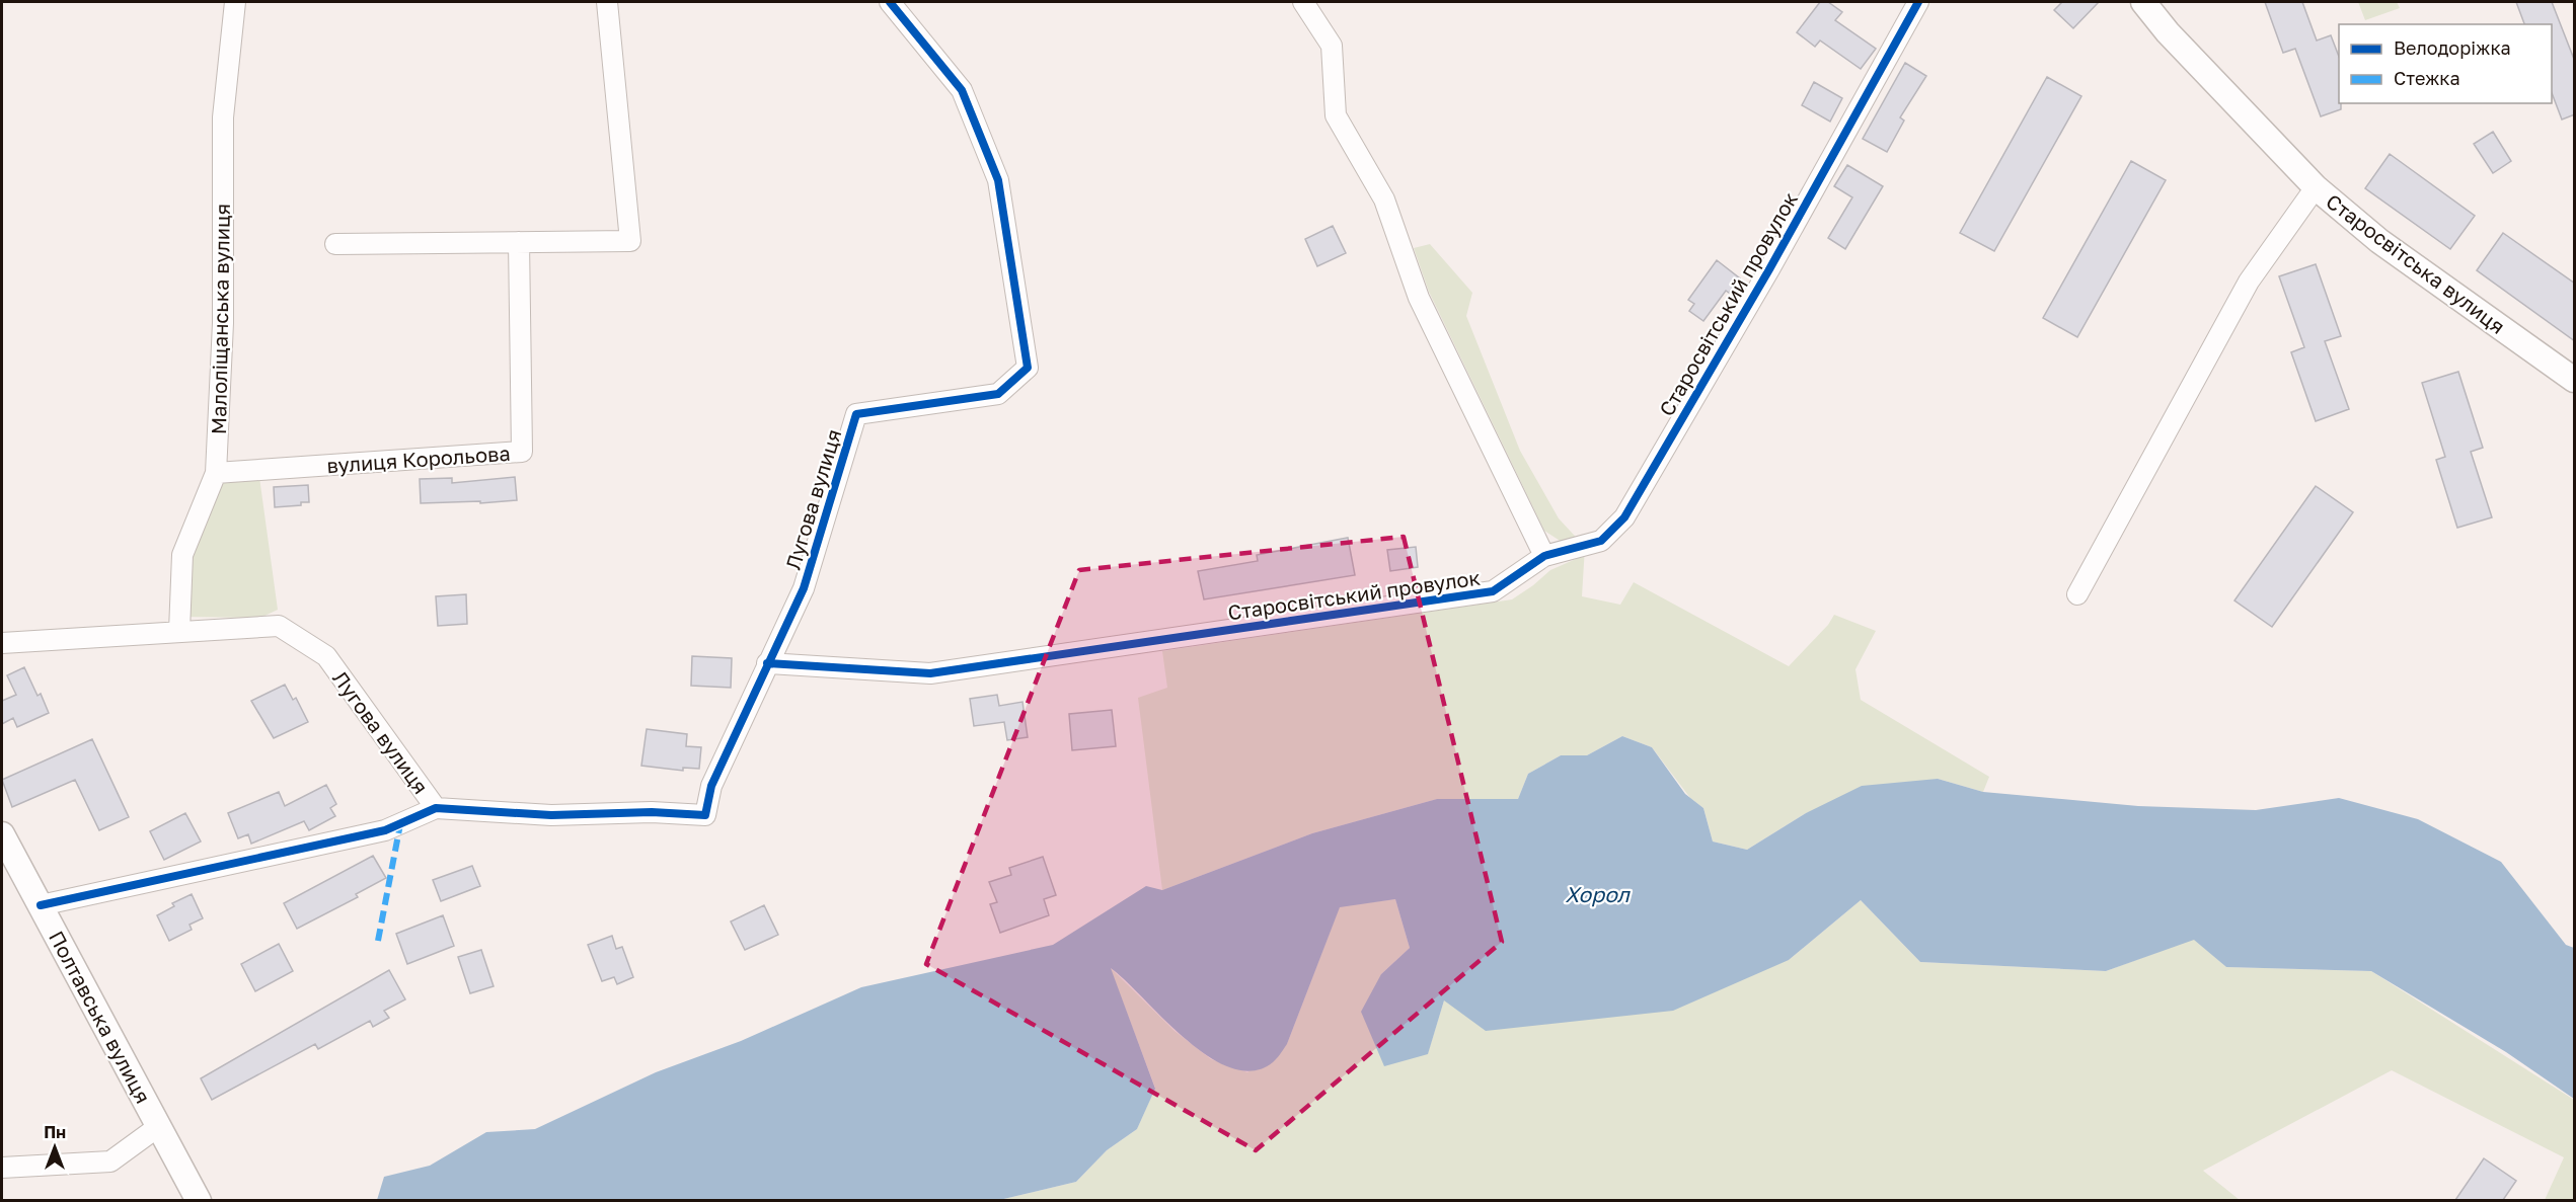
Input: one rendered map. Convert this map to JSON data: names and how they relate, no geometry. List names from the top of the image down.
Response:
{
  "streets": {
    "street": [
      "Старосвітська вулиця",
      "Старосвітський провулок",
      "Малоліщанська вулиця",
      "вулиця Корольова",
      "Лугова вулиця",
      "Полтавська вулиця"
    ]
  },
  "crossings": [
    ["Старосвітський провулок", "Лугова вулиця"],
    ["Малоліщанська вулиця", "вулиця Корольова"],
    ["Малоліщанська вулиця", "Лугова вулиця"]
  ],
  "water": ["Хорол"],
  "legend": ["Велодоріжка", "Стежка"],
  "north": "top"
}
